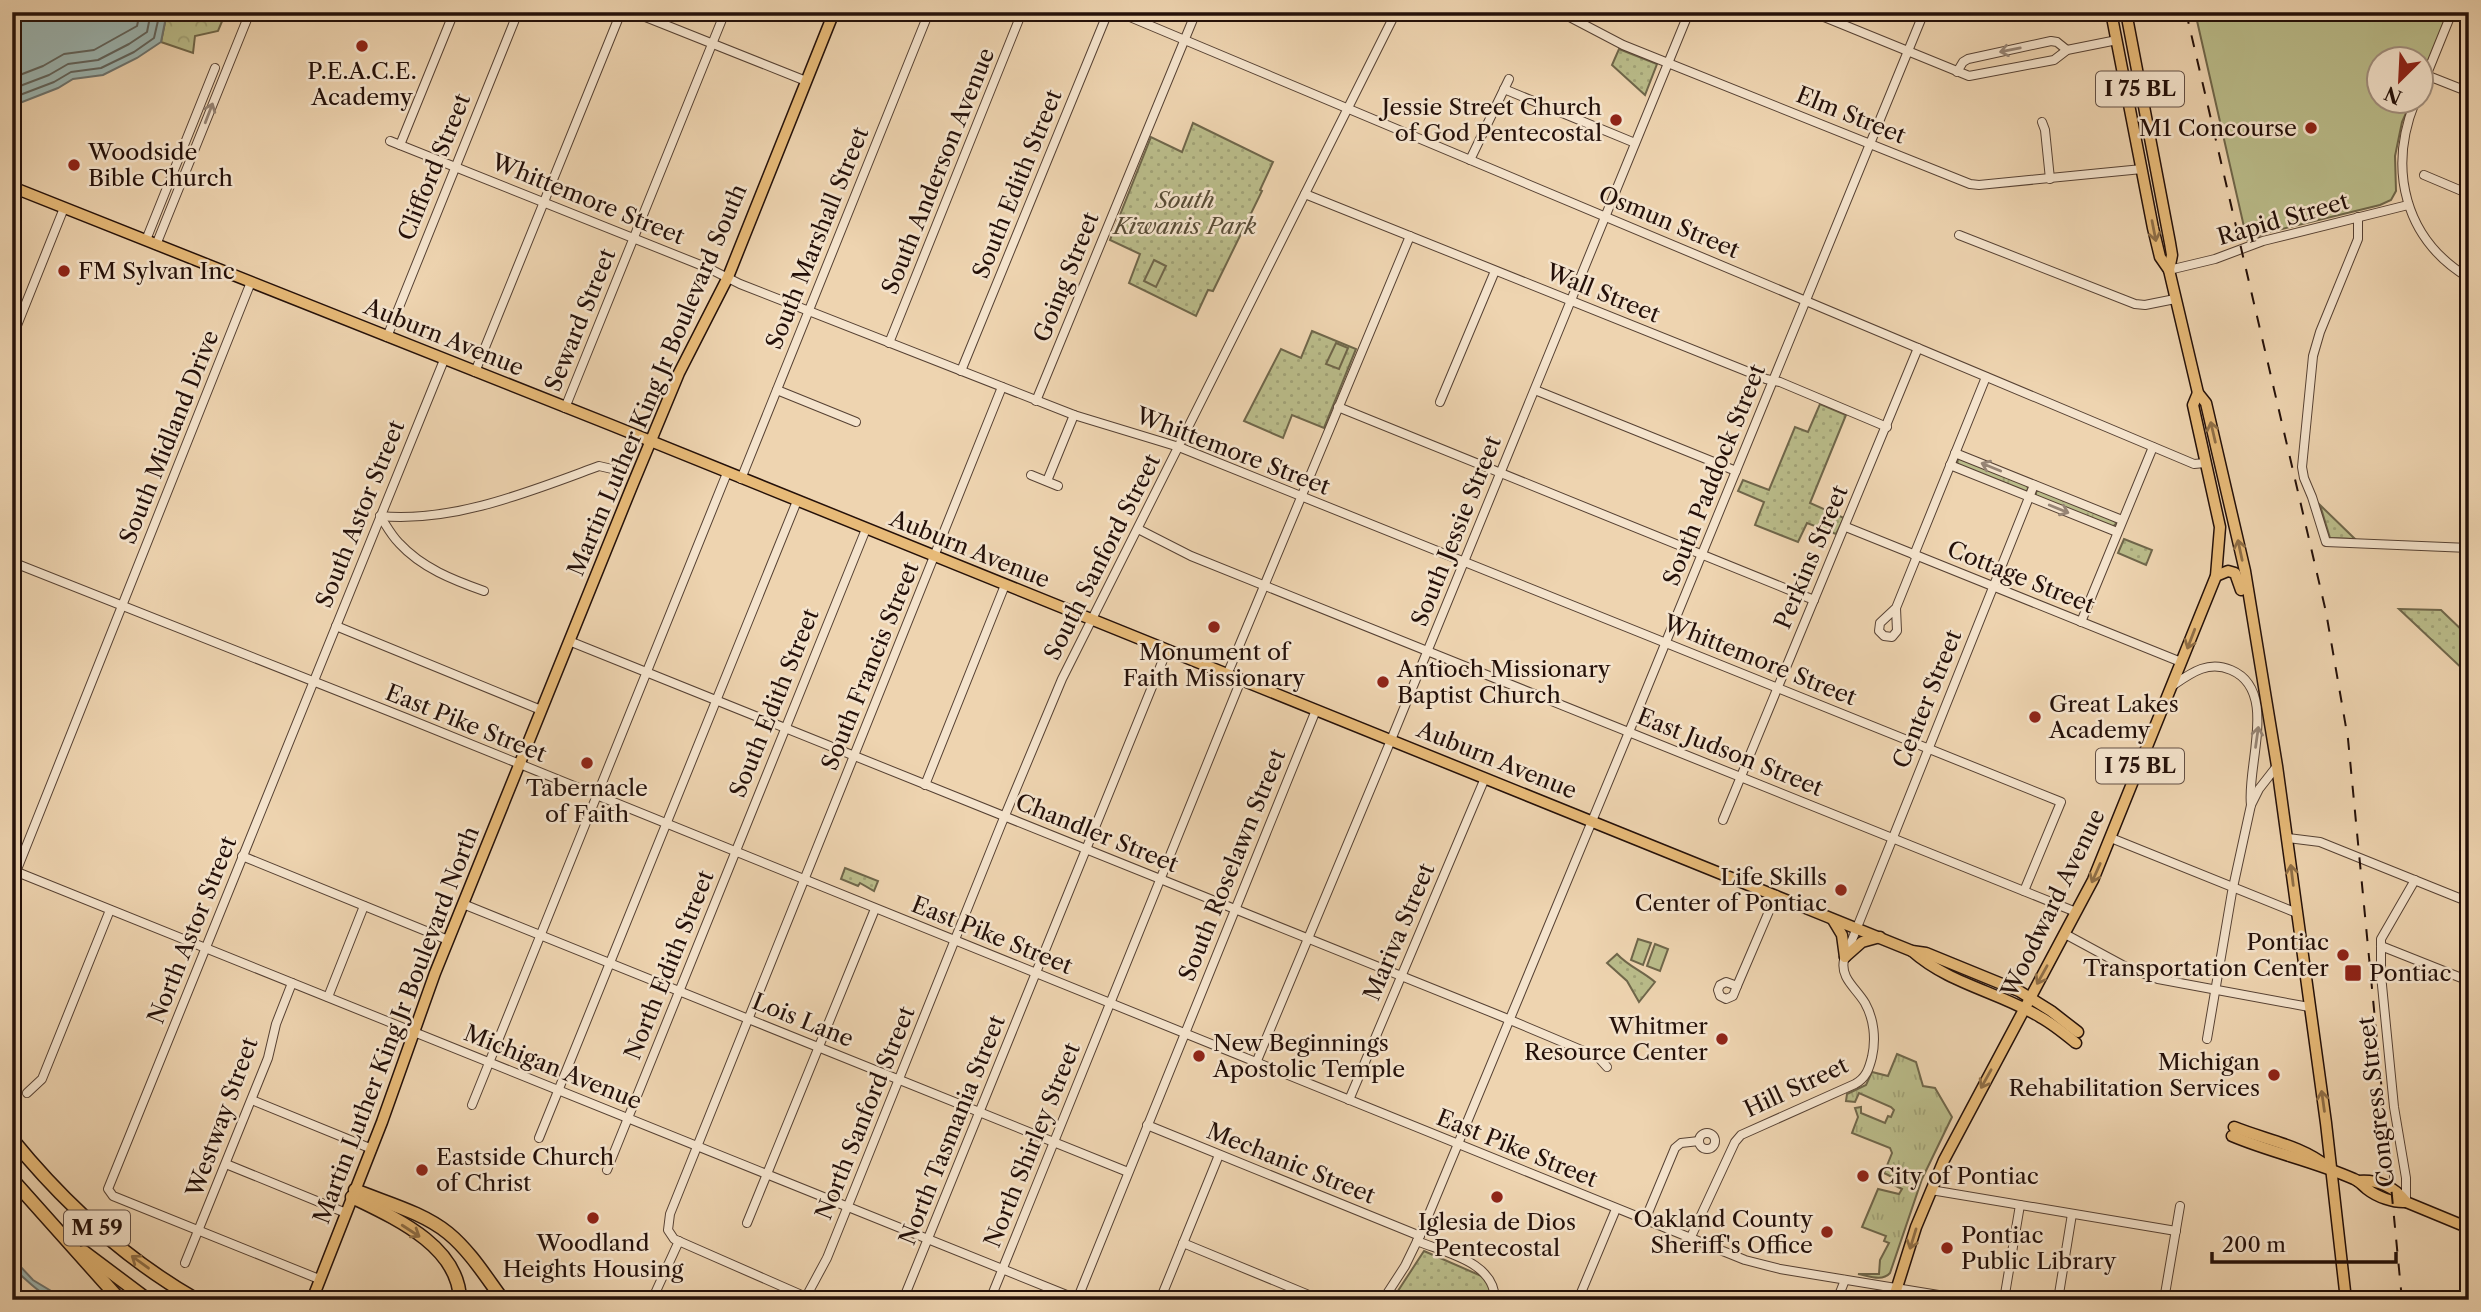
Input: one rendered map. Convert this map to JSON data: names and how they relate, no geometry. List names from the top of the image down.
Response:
{
  "streets": {
    "highway": ["M 59"],
    "main road": [
      "I 75 BL",
      "Auburn Avenue",
      "Martin Luther King Jr Boulevard South",
      "Woodward Avenue",
      "Martin Luther King Jr Boulevard North"
    ],
    "street": [
      "Elm Street",
      "Clifford Street",
      "South Anderson Avenue",
      "South Edith Street",
      "Whittemore Street",
      "Rapid Street",
      "Osmun Street",
      "South Marshall Street",
      "Going Street",
      "Wall Street",
      "Seward Street",
      "South Midland Drive",
      "South Paddock Street",
      "South Astor Street",
      "South Jessie Street",
      "South Sanford Street",
      "Perkins Street",
      "Cottage Street",
      "South Francis Street",
      "Center Street",
      "East Pike Street",
      "East Judson Street",
      "Chandler Street",
      "South Roselawn Street",
      "North Astor Street",
      "Mariva Street",
      "North Edith Street",
      "Lois Lane",
      "Michigan Avenue",
      "Hill Street",
      "Congress Street",
      "North Sanford Street",
      "Westway Street",
      "North Tasmania Street",
      "North Shirley Street",
      "Mechanic Street"
    ]
  },
  "crossings": [
    ["Elm Street", "South Paddock Street"],
    ["Elm Street", "South Jessie Street"],
    ["Elm Street", "Woodward Avenue"],
    ["Clifford Street", "Whittemore Street"],
    ["Clifford Street", "Auburn Avenue"],
    ["South Anderson Avenue", "Whittemore Street"],
    ["South Edith Street", "Whittemore Street"],
    ["South Edith Street", "Auburn Avenue"],
    ["South Edith Street", "East Pike Street"],
    ["South Edith Street", "Chandler Street"],
    ["South Edith Street", "North Edith Street"],
    ["Whittemore Street", "South Marshall Street"],
    ["Whittemore Street", "Going Street"],
    ["Whittemore Street", "Seward Street"],
    ["Whittemore Street", "Martin Luther King Jr Boulevard South"],
    ["Whittemore Street", "South Paddock Street"],
    ["Whittemore Street", "South Jessie Street"],
    ["Whittemore Street", "South Sanford Street"],
    ["Whittemore Street", "Perkins Street"],
    ["Whittemore Street", "South Francis Street"],
    ["Whittemore Street", "Center Street"],
    ["Whittemore Street", "East Judson Street"],
    ["Rapid Street", "Woodward Avenue"],
    ["Osmun Street", "Going Street"],
    ["Osmun Street", "South Paddock Street"],
    ["Osmun Street", "South Jessie Street"],
    ["Osmun Street", "South Sanford Street"],
    ["Osmun Street", "Perkins Street"],
    ["Osmun Street", "Woodward Avenue"],
    ["South Marshall Street", "Auburn Avenue"],
    ["Wall Street", "South Paddock Street"],
    ["Wall Street", "South Jessie Street"],
    ["Wall Street", "South Sanford Street"],
    ["Wall Street", "Perkins Street"],
    ["Seward Street", "Auburn Avenue"],
    ["Auburn Avenue", "Martin Luther King Jr Boulevard South"],
    ["Auburn Avenue", "South Midland Drive"],
    ["Auburn Avenue", "South Paddock Street"],
    ["Auburn Avenue", "South Astor Street"],
    ["Auburn Avenue", "South Jessie Street"],
    ["Auburn Avenue", "South Sanford Street"],
    ["Auburn Avenue", "South Francis Street"],
    ["Auburn Avenue", "Center Street"],
    ["Auburn Avenue", "South Roselawn Street"],
    ["Auburn Avenue", "Woodward Avenue"],
    ["Auburn Avenue", "Mariva Street"],
    ["Auburn Avenue", "North Tasmania Street"],
    ["Auburn Avenue", "North Shirley Street"],
    ["Martin Luther King Jr Boulevard South", "East Pike Street"],
    ["Martin Luther King Jr Boulevard South", "Chandler Street"],
    ["Martin Luther King Jr Boulevard South", "Martin Luther King Jr Boulevard North"],
    ["South Midland Drive", "East Pike Street"],
    ["South Midland Drive", "Michigan Avenue"],
    ["South Paddock Street", "East Pike Street"],
    ["South Paddock Street", "East Judson Street"],
    ["South Paddock Street", "Chandler Street"],
    ["South Paddock Street", "Mechanic Street"],
    ["South Astor Street", "East Pike Street"],
    ["South Astor Street", "North Astor Street"],
    ["South Jessie Street", "East Pike Street"],
    ["South Jessie Street", "East Judson Street"],
    ["South Jessie Street", "Chandler Street"],
    ["South Sanford Street", "East Pike Street"],
    ["South Sanford Street", "East Judson Street"],
    ["South Sanford Street", "Chandler Street"],
    ["South Sanford Street", "North Sanford Street"],
    ["Perkins Street", "Cottage Street"],
    ["Perkins Street", "East Judson Street"],
    ["Cottage Street", "Center Street"],
    ["Cottage Street", "Woodward Avenue"],
    ["South Francis Street", "East Pike Street"],
    ["South Francis Street", "Chandler Street"],
    ["South Francis Street", "Lois Lane"],
    ["South Francis Street", "Michigan Avenue"],
    ["Center Street", "East Judson Street"],
    ["East Pike Street", "South Roselawn Street"],
    ["East Pike Street", "Woodward Avenue"],
    ["East Pike Street", "North Astor Street"],
    ["East Pike Street", "Mariva Street"],
    ["East Pike Street", "North Edith Street"],
    ["East Pike Street", "Martin Luther King Jr Boulevard North"],
    ["East Pike Street", "Hill Street"],
    ["East Pike Street", "North Sanford Street"],
    ["East Pike Street", "North Tasmania Street"],
    ["East Pike Street", "North Shirley Street"],
    ["East Judson Street", "Woodward Avenue"],
    ["Chandler Street", "South Roselawn Street"],
    ["Chandler Street", "Mariva Street"],
    ["Chandler Street", "North Tasmania Street"],
    ["Chandler Street", "North Shirley Street"],
    ["South Roselawn Street", "Lois Lane"],
    ["South Roselawn Street", "Michigan Avenue"],
    ["South Roselawn Street", "Mechanic Street"],
    ["North Astor Street", "Michigan Avenue"],
    ["North Astor Street", "Westway Street"],
    ["North Edith Street", "Lois Lane"],
    ["North Edith Street", "Michigan Avenue"],
    ["Lois Lane", "Martin Luther King Jr Boulevard North"],
    ["Lois Lane", "North Sanford Street"],
    ["Lois Lane", "North Tasmania Street"],
    ["Lois Lane", "North Shirley Street"],
    ["Martin Luther King Jr Boulevard North", "Michigan Avenue"],
    ["Michigan Avenue", "North Sanford Street"],
    ["Michigan Avenue", "Westway Street"],
    ["Michigan Avenue", "North Tasmania Street"],
    ["Michigan Avenue", "North Shirley Street"]
  ],
  "parks": ["South Kiwanis Park"],
  "places": {
    "other": [
      "P.E.A.C.E. Academy",
      "Jessie Street Church of God Pentecostal",
      "M1 Concourse",
      "Woodside Bible Church",
      "FM Sylvan Inc",
      "Monument of Faith Missionary",
      "Antioch Missionary Baptist Church",
      "Great Lakes Academy",
      "Tabernacle of Faith",
      "Life Skills Center of Pontiac",
      "Pontiac Transportation Center",
      "Whitmer Resource Center",
      "New Beginnings Apostolic Temple",
      "Michigan Rehabilitation Services",
      "Eastside Church of Christ",
      "City of Pontiac",
      "Iglesia de Dios Pentecostal",
      "Woodland Heights Housing",
      "Oakland County Sheriff's Office",
      "Pontiac Public Library"
    ],
    "transit": ["Pontiac"]
  },
  "scale_bar": "200 m",
  "north": "bottom left"
}
